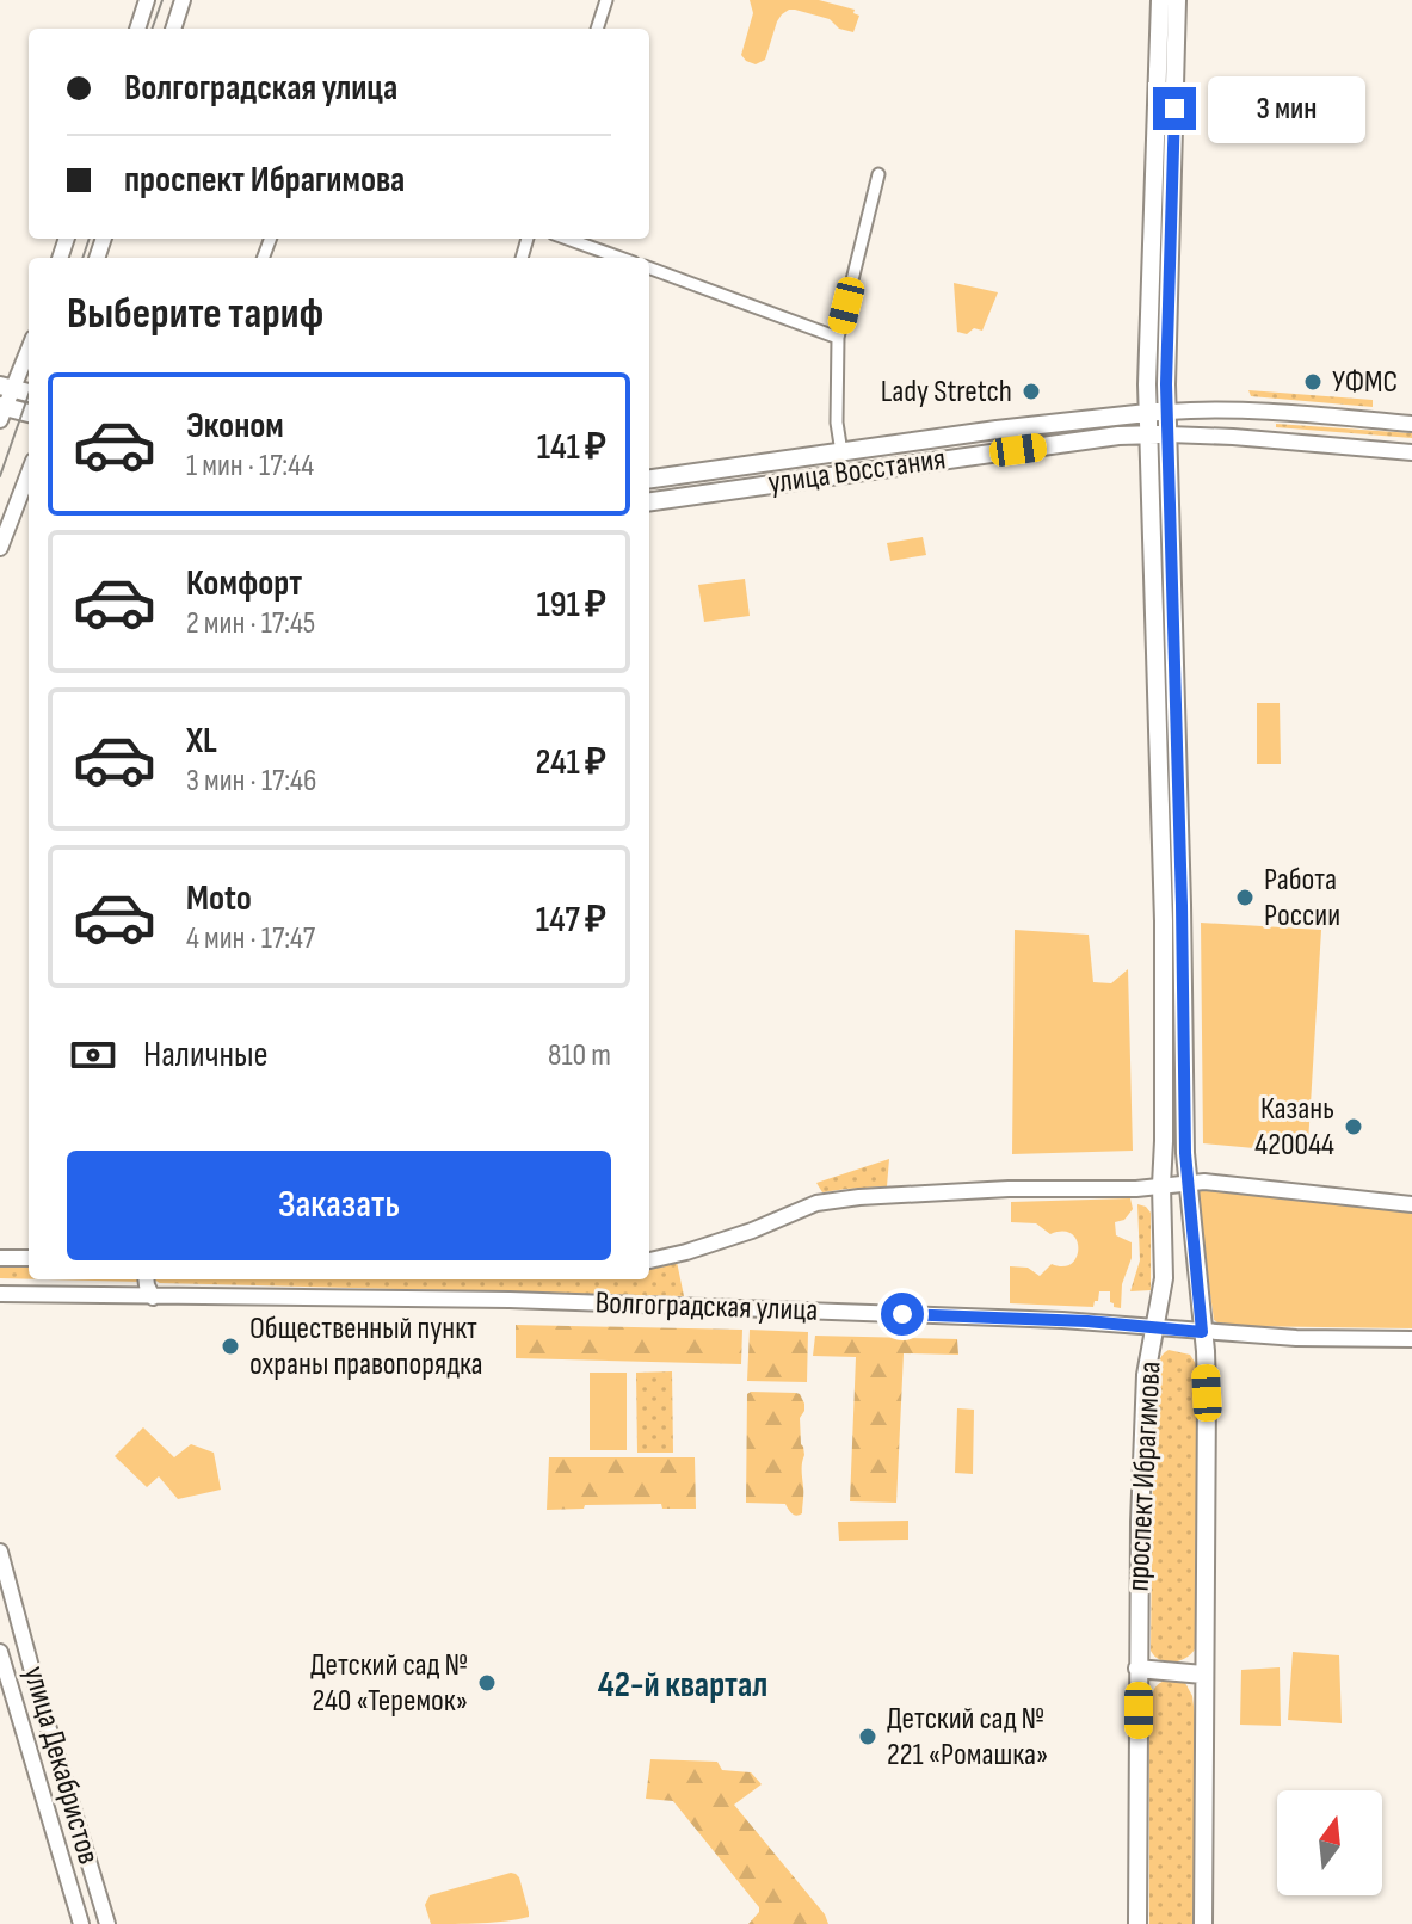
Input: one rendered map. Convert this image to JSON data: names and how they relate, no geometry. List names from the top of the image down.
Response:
{
  "streets": {
    "main road": [
      "улица Восстания",
      "Волгоградская улица",
      "проспект Ибрагимова",
      "улица Декабристов"
    ]
  },
  "crossings": [
    ["улица Восстания", "проспект Ибрагимова"],
    ["Волгоградская улица", "проспект Ибрагимова"]
  ],
  "districts": ["42-й квартал"],
  "places": [
    "УФМС",
    "Lady Stretch",
    "Работа России",
    "Казань 420044",
    "Общественный пункт охраны правопорядка",
    "Детский сад № 240 «Теремок»",
    "Детский сад № 221 «Ромашка»"
  ],
  "north": "top",
  "page": {
    "banner": ["Волгоградская улица", "проспект Ибрагимова"],
    "bubble": "3 мин",
    "heading": "Выберите тариф",
    "list": [
      {
        "name": "Эконом",
        "note": "1 мин · 17:44",
        "value": "141 ₽"
      },
      {
        "name": "Комфорт",
        "note": "2 мин · 17:45",
        "value": "191 ₽"
      },
      {
        "name": "XL",
        "note": "3 мин · 17:46",
        "value": "241 ₽"
      },
      {
        "name": "Moto",
        "note": "4 мин · 17:47",
        "value": "147 ₽"
      }
    ],
    "pay": ["Наличные", "810 m"],
    "buttons": "Заказать"
  }
}
